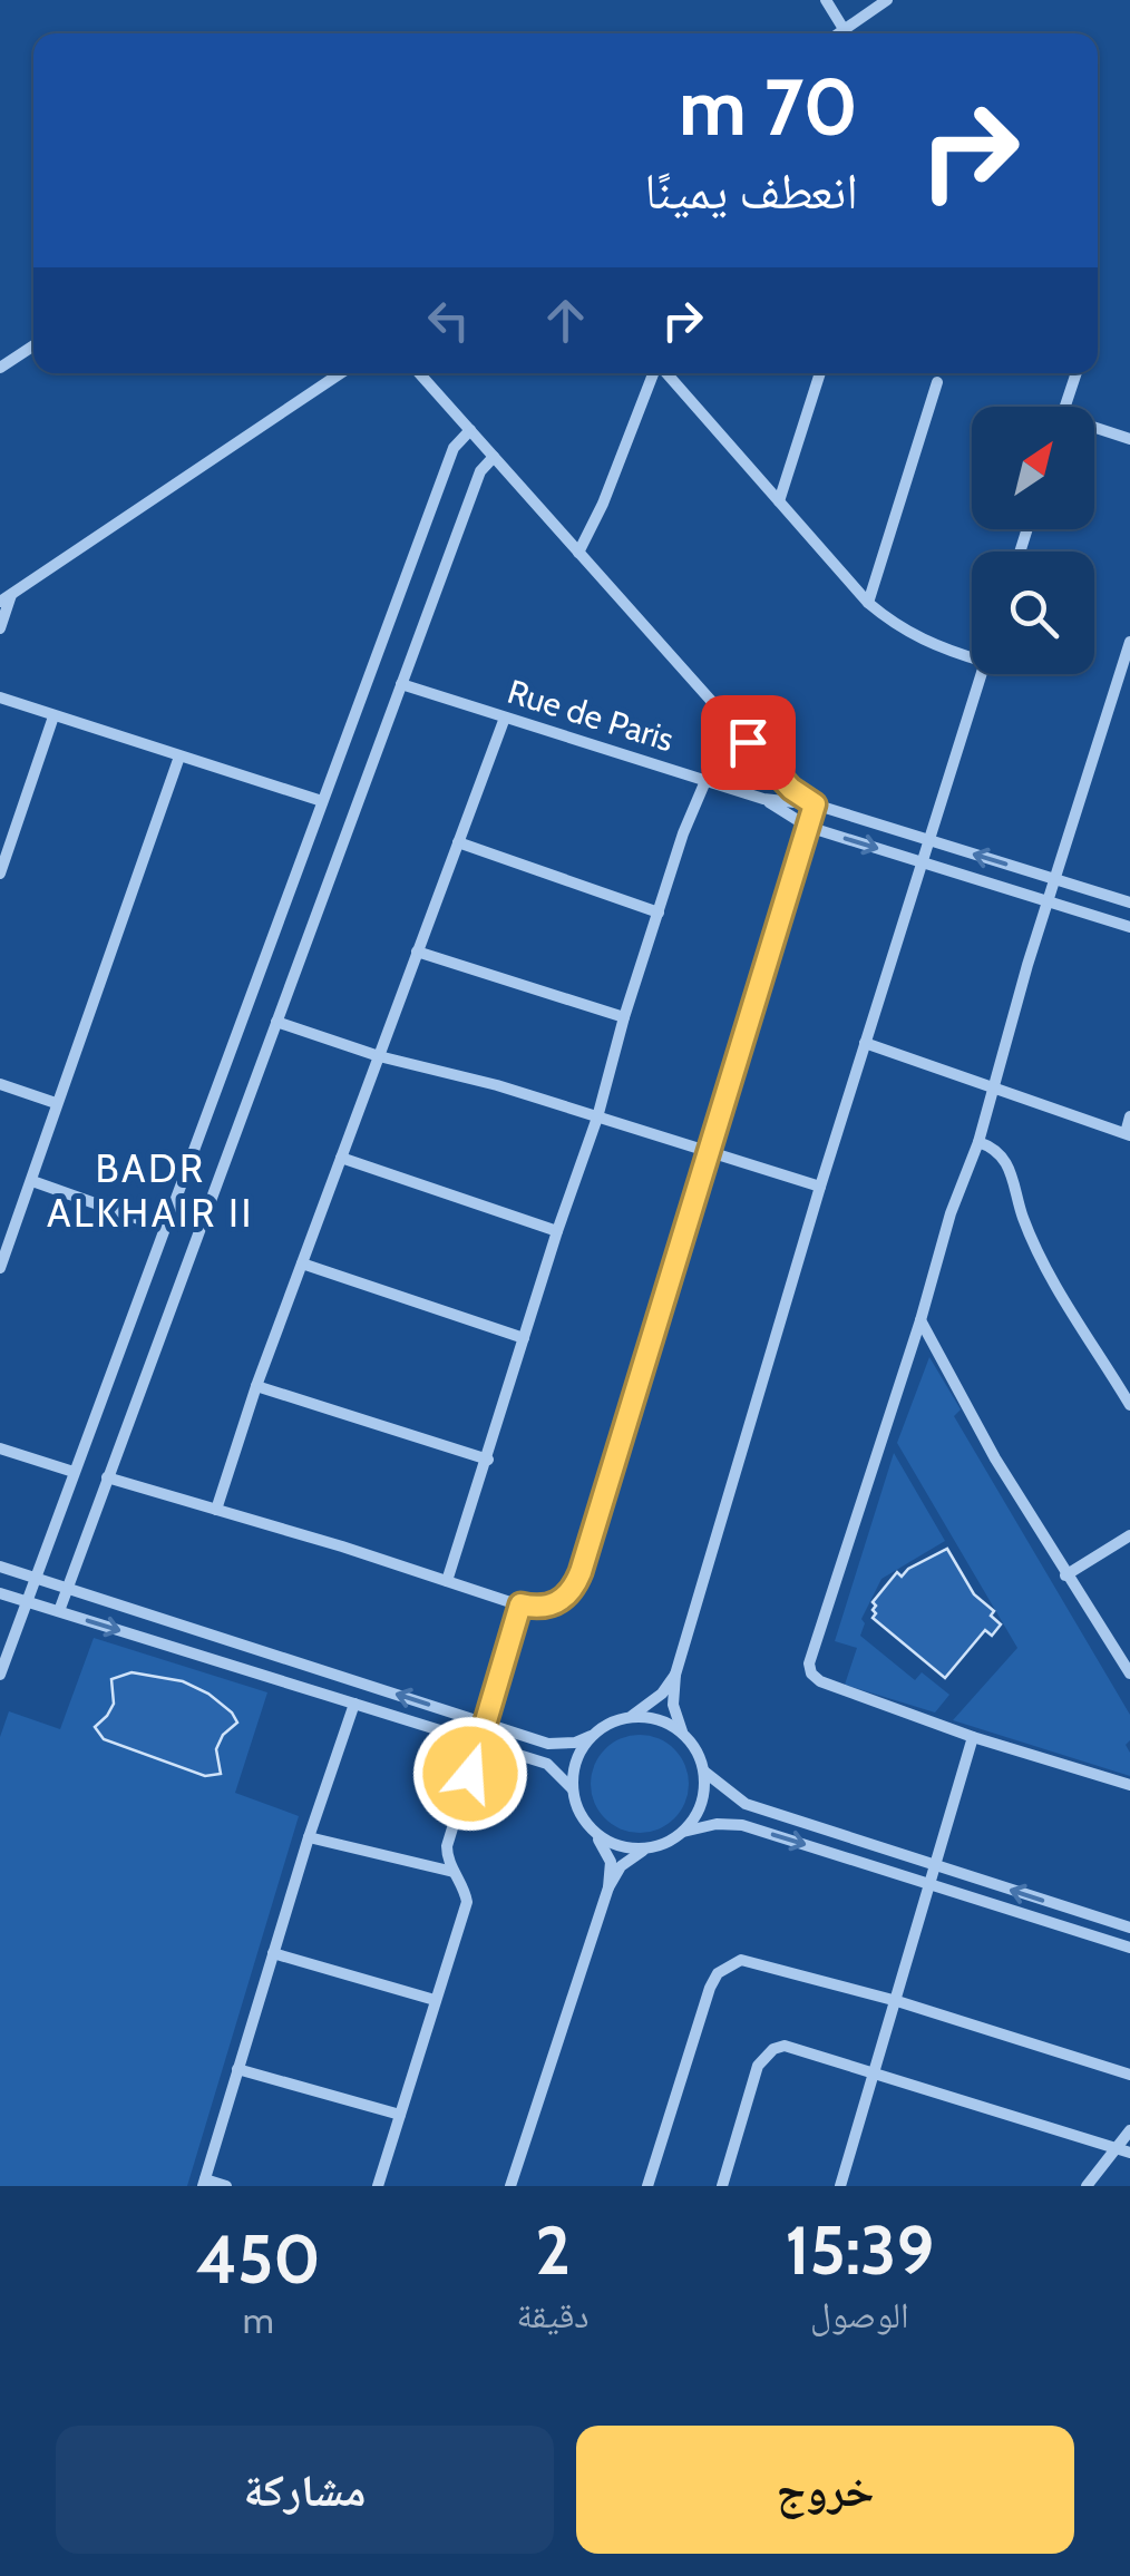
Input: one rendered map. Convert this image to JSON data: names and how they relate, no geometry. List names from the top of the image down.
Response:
{
  "streets": {
    "street": ["Rue de Paris"]
  },
  "districts": ["BADR ALKHAIR II"],
  "north": "top right",
  "page": {
    "turn": ["70 m", "انعطف يمينًا"],
    "eta": [
      "15:39",
      "الوصول",
      "2",
      "دقيقة",
      "450",
      "m"
    ],
    "buttons": ["خروج", "مشاركة"]
  }
}
